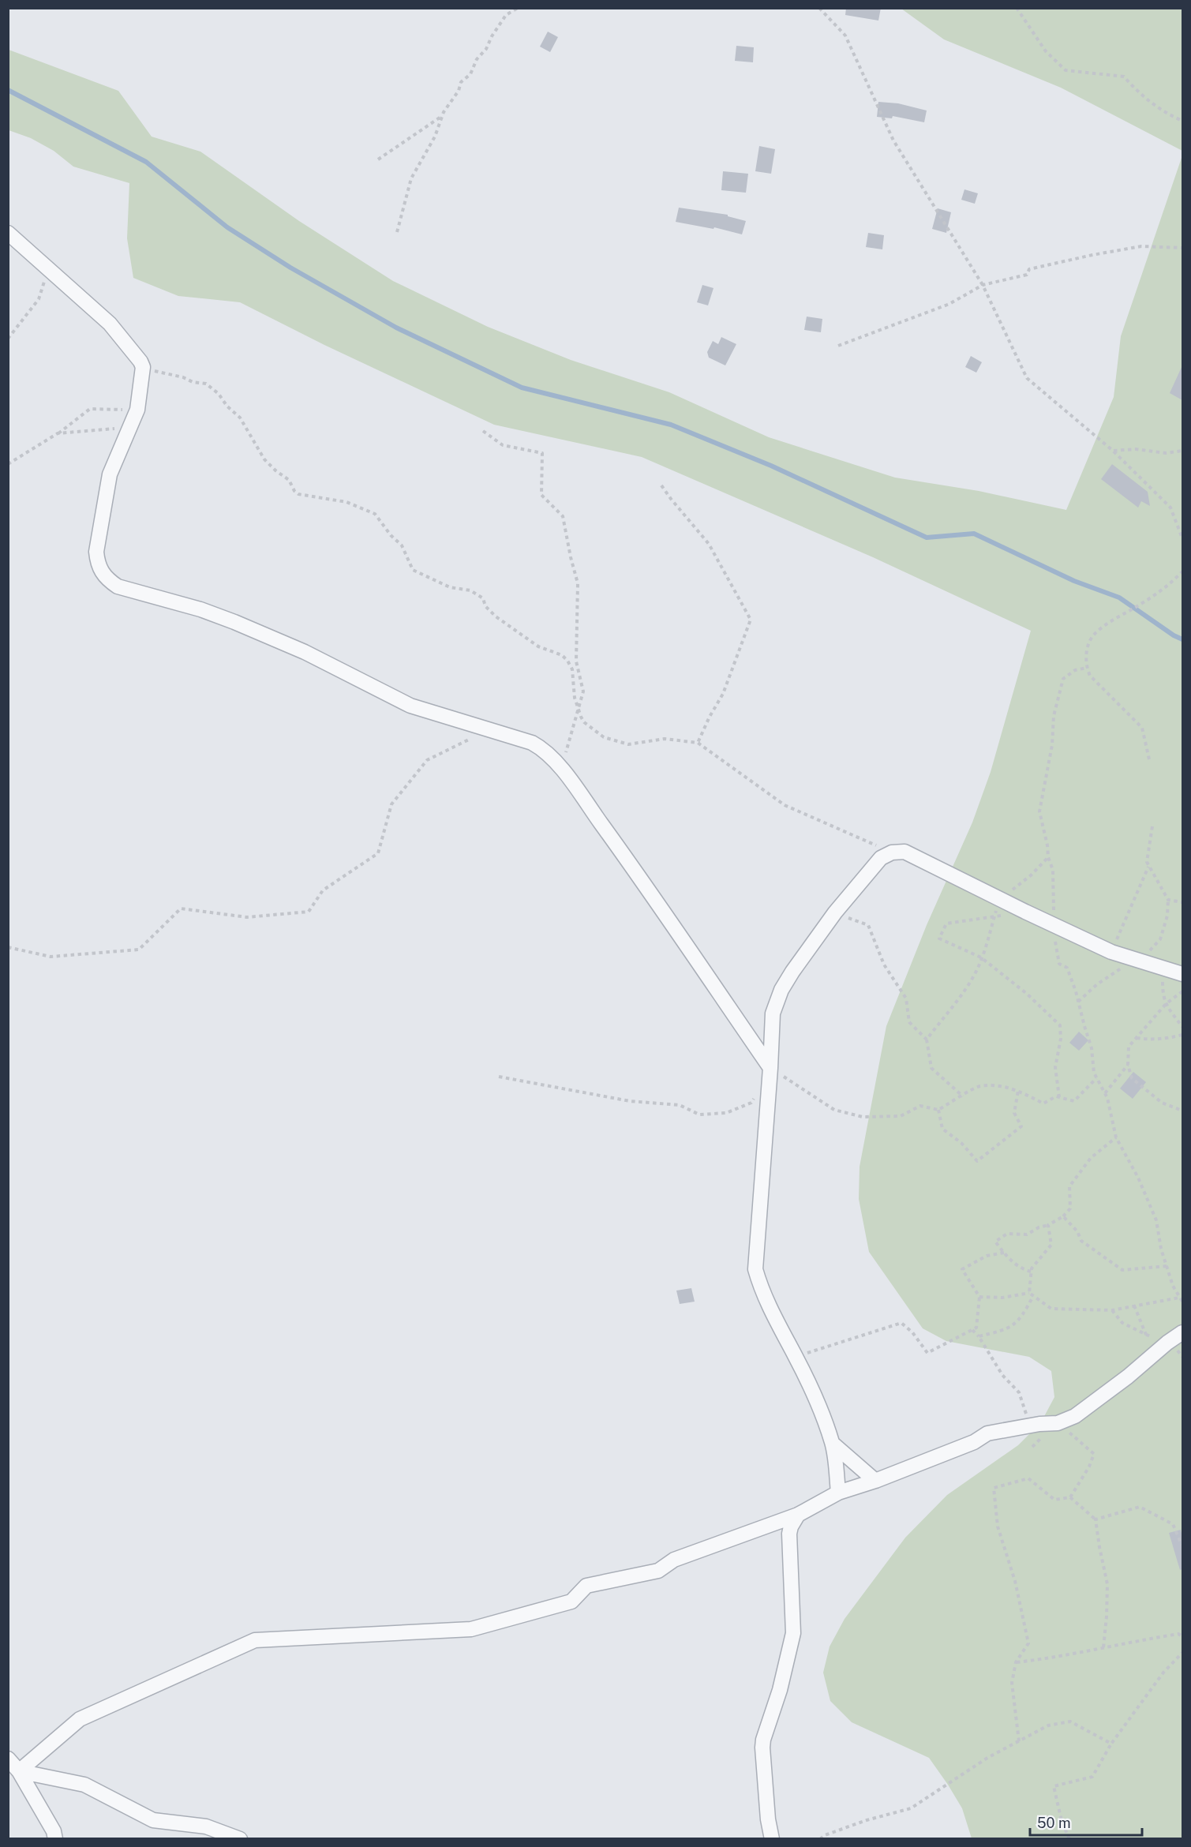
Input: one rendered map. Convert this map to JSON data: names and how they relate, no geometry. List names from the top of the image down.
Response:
{
  "scale_bar": "50 m"
}
